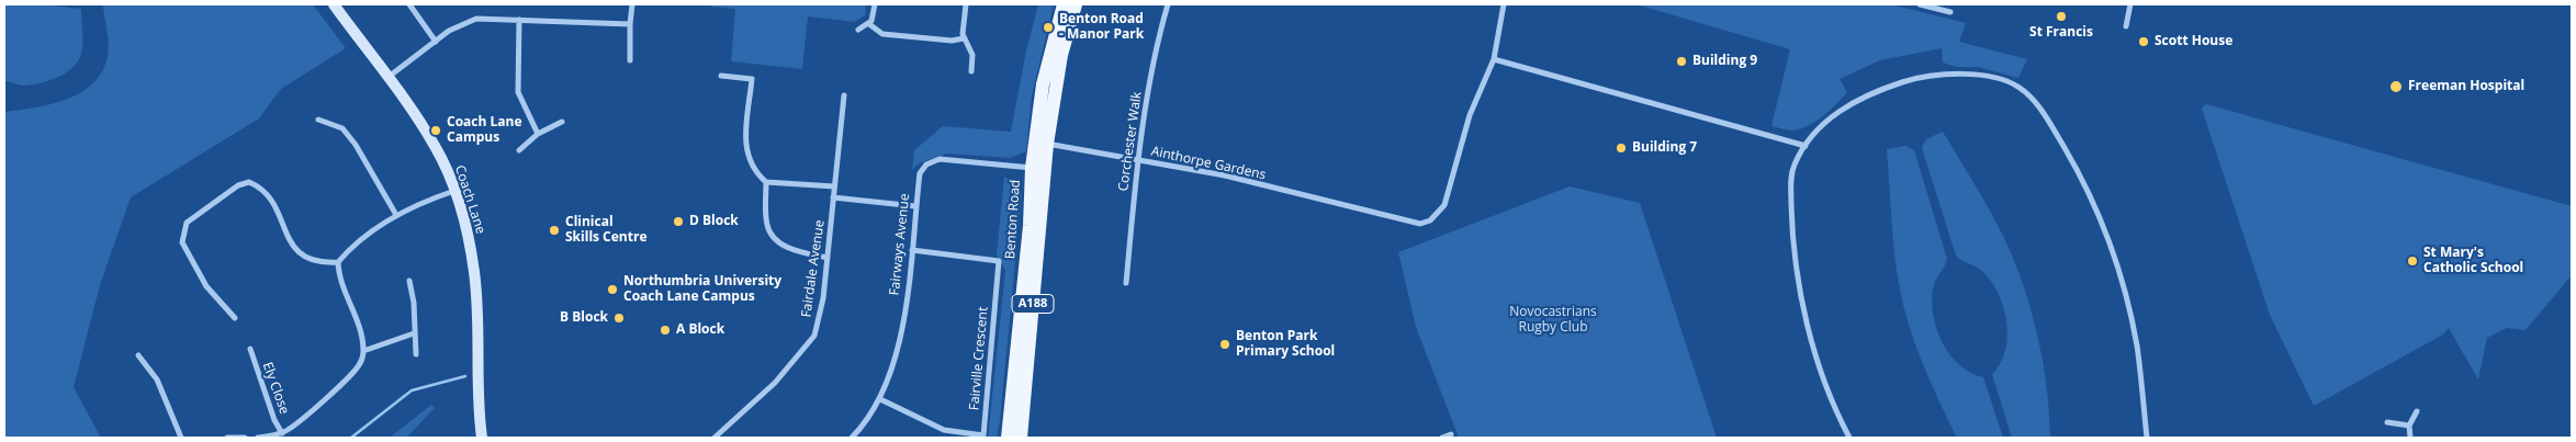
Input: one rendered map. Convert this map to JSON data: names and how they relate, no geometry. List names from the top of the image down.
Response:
{
  "streets": {
    "main road": ["Benton Road", "A188"],
    "street": [
      "Corchester Walk",
      "Ainthorpe Gardens",
      "Coach Lane",
      "Fairways Avenue",
      "Fairdale Avenue",
      "Fairville Crescent",
      "Ely Close"
    ]
  },
  "crossings": [
    ["Corchester Walk", "Ainthorpe Gardens"],
    ["Ainthorpe Gardens", "Benton Road"],
    ["Benton Road", "Fairways Avenue"],
    ["Fairways Avenue", "Fairville Crescent"]
  ],
  "parks": ["Novocastrians Rugby Club"],
  "places": [
    "St Francis",
    "Benton Road - Manor Park",
    "Scott House",
    "Building 9",
    "Freeman Hospital",
    "Coach Lane Campus",
    "Building 7",
    "D Block",
    "Clinical Skills Centre",
    "St Mary's Catholic School",
    "Northumbria University Coach Lane Campus",
    "B Block",
    "A Block",
    "Benton Park Primary School"
  ]
}
